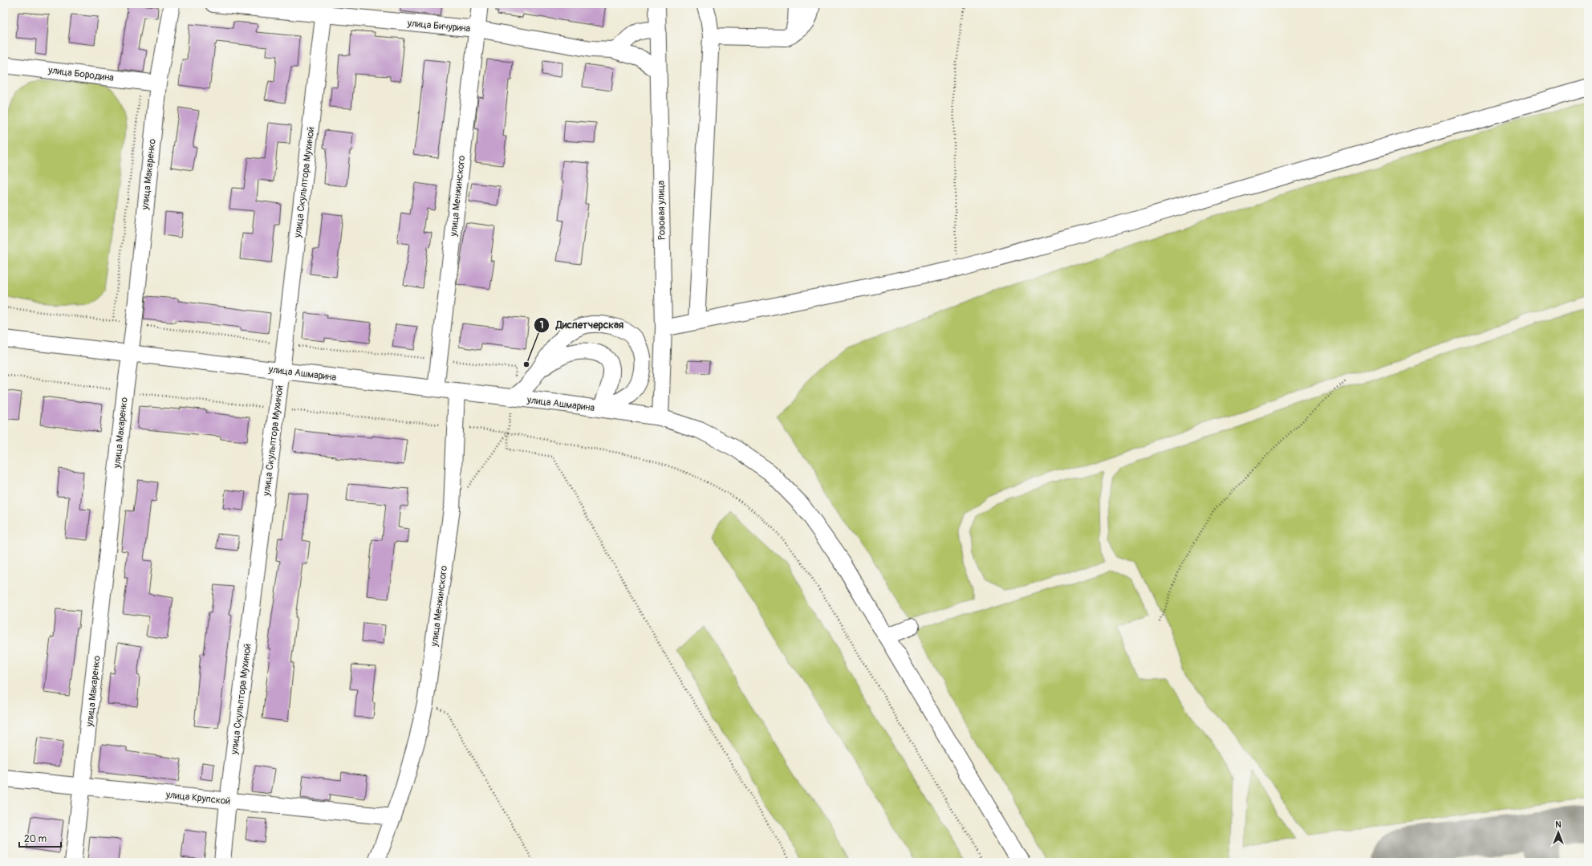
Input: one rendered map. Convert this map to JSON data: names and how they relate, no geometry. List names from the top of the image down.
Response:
{
  "streets": {
    "street": [
      "улица Бичурина",
      "улица Бородина",
      "улица Макаренко",
      "улица Скульптора Мухиной",
      "улица Менжинского",
      "Розовая улица",
      "улица Ашмарина",
      "улица Крупской"
    ]
  },
  "crossings": [
    ["улица Бичурина", "улица Скульптора Мухиной"],
    ["улица Бичурина", "улица Менжинского"],
    ["улица Бичурина", "Розовая улица"],
    ["улица Бородина", "улица Макаренко"],
    ["улица Макаренко", "улица Ашмарина"],
    ["улица Макаренко", "улица Крупской"],
    ["улица Скульптора Мухиной", "улица Ашмарина"],
    ["улица Скульптора Мухиной", "улица Крупской"],
    ["улица Менжинского", "улица Ашмарина"],
    ["улица Менжинского", "улица Крупской"],
    ["Розовая улица", "улица Ашмарина"]
  ],
  "places": ["Диспетчерская"],
  "scale_bar": "20 m",
  "north": "top"
}
